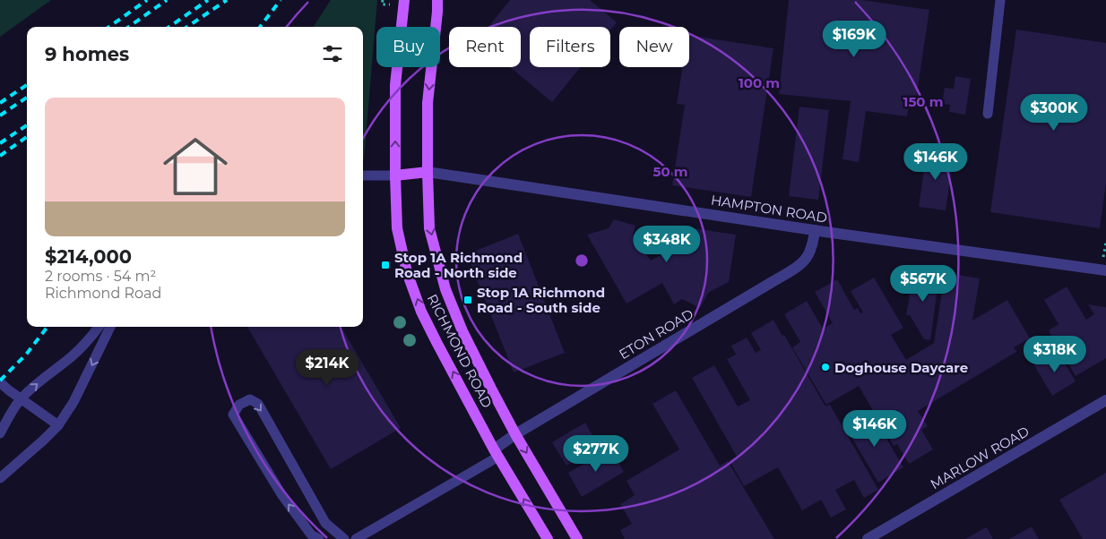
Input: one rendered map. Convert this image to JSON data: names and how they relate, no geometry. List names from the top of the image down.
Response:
{
  "streets": {
    "main road": ["RICHMOND ROAD"],
    "street": ["HAMPTON ROAD", "ETON ROAD", "MARLOW ROAD"]
  },
  "crossings": [
    ["HAMPTON ROAD", "ETON ROAD"],
    ["HAMPTON ROAD", "RICHMOND ROAD"],
    ["ETON ROAD", "RICHMOND ROAD"]
  ],
  "places": {
    "transit": ["Stop 1A Richmond Road - North side", "Stop 1A Richmond Road - South side"],
    "other": ["Doghouse Daycare"]
  },
  "page": {
    "price": [
      "$169K",
      "$300K",
      "$146K",
      "$348K",
      "$567K",
      "$318K",
      "$214K",
      "$146K",
      "$277K"
    ],
    "chip": [
      "Buy",
      "Rent",
      "Filters",
      "New"
    ],
    "heading": "9 homes",
    "list": [
      {
        "name": "$214,000",
        "note": "2 rooms · 54 m² · Richmond Road"
      }
    ]
  },
  "rings": ["100 m", "150 m", "50 m"]
}
